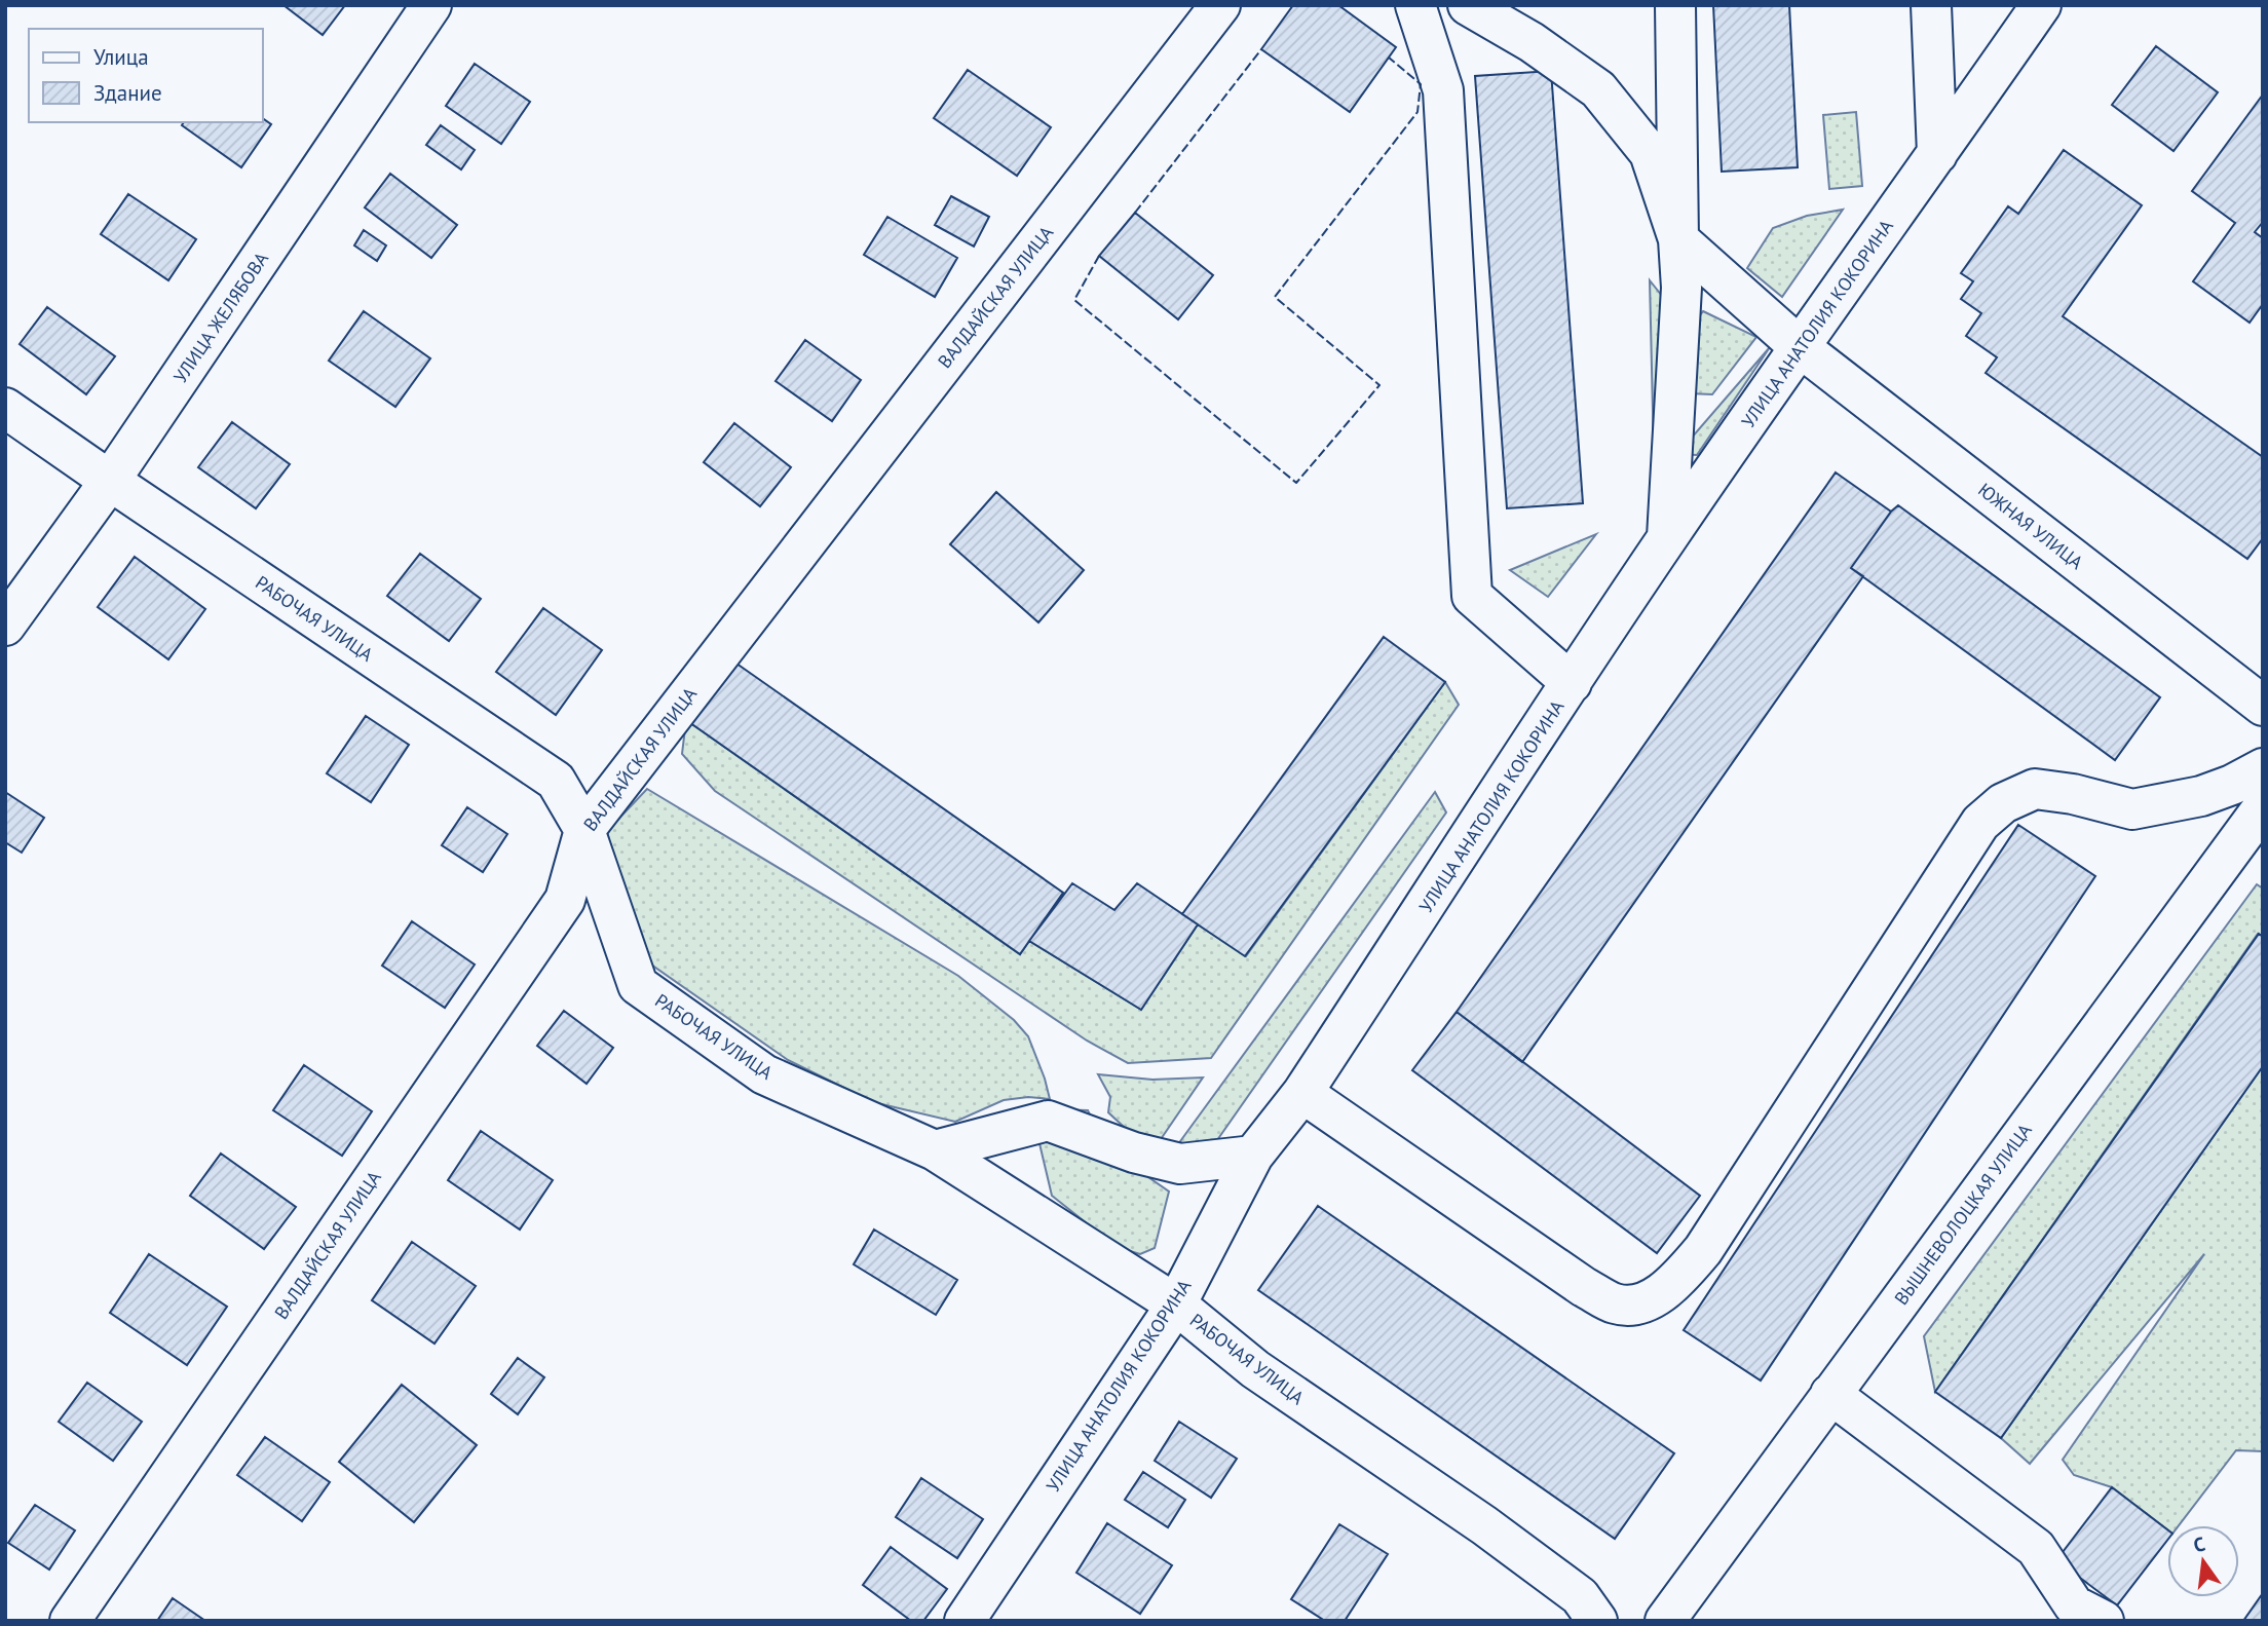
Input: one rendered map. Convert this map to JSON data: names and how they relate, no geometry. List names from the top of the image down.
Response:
{
  "streets": {
    "street": [
      "ВАЛДАЙСКАЯ УЛИЦА",
      "УЛИЦА ЖЕЛЯБОВА",
      "УЛИЦА АНАТОЛИЯ КОКОРИНА",
      "ЮЖНАЯ УЛИЦА",
      "РАБОЧАЯ УЛИЦА",
      "ВЫШНЕВОЛОЦКАЯ УЛИЦА"
    ]
  },
  "crossings": [
    ["ВАЛДАЙСКАЯ УЛИЦА", "РАБОЧАЯ УЛИЦА"],
    ["УЛИЦА ЖЕЛЯБОВА", "РАБОЧАЯ УЛИЦА"],
    ["УЛИЦА АНАТОЛИЯ КОКОРИНА", "ЮЖНАЯ УЛИЦА"],
    ["УЛИЦА АНАТОЛИЯ КОКОРИНА", "РАБОЧАЯ УЛИЦА"]
  ],
  "legend": ["Улица", "Здание"],
  "north": "top"
}
